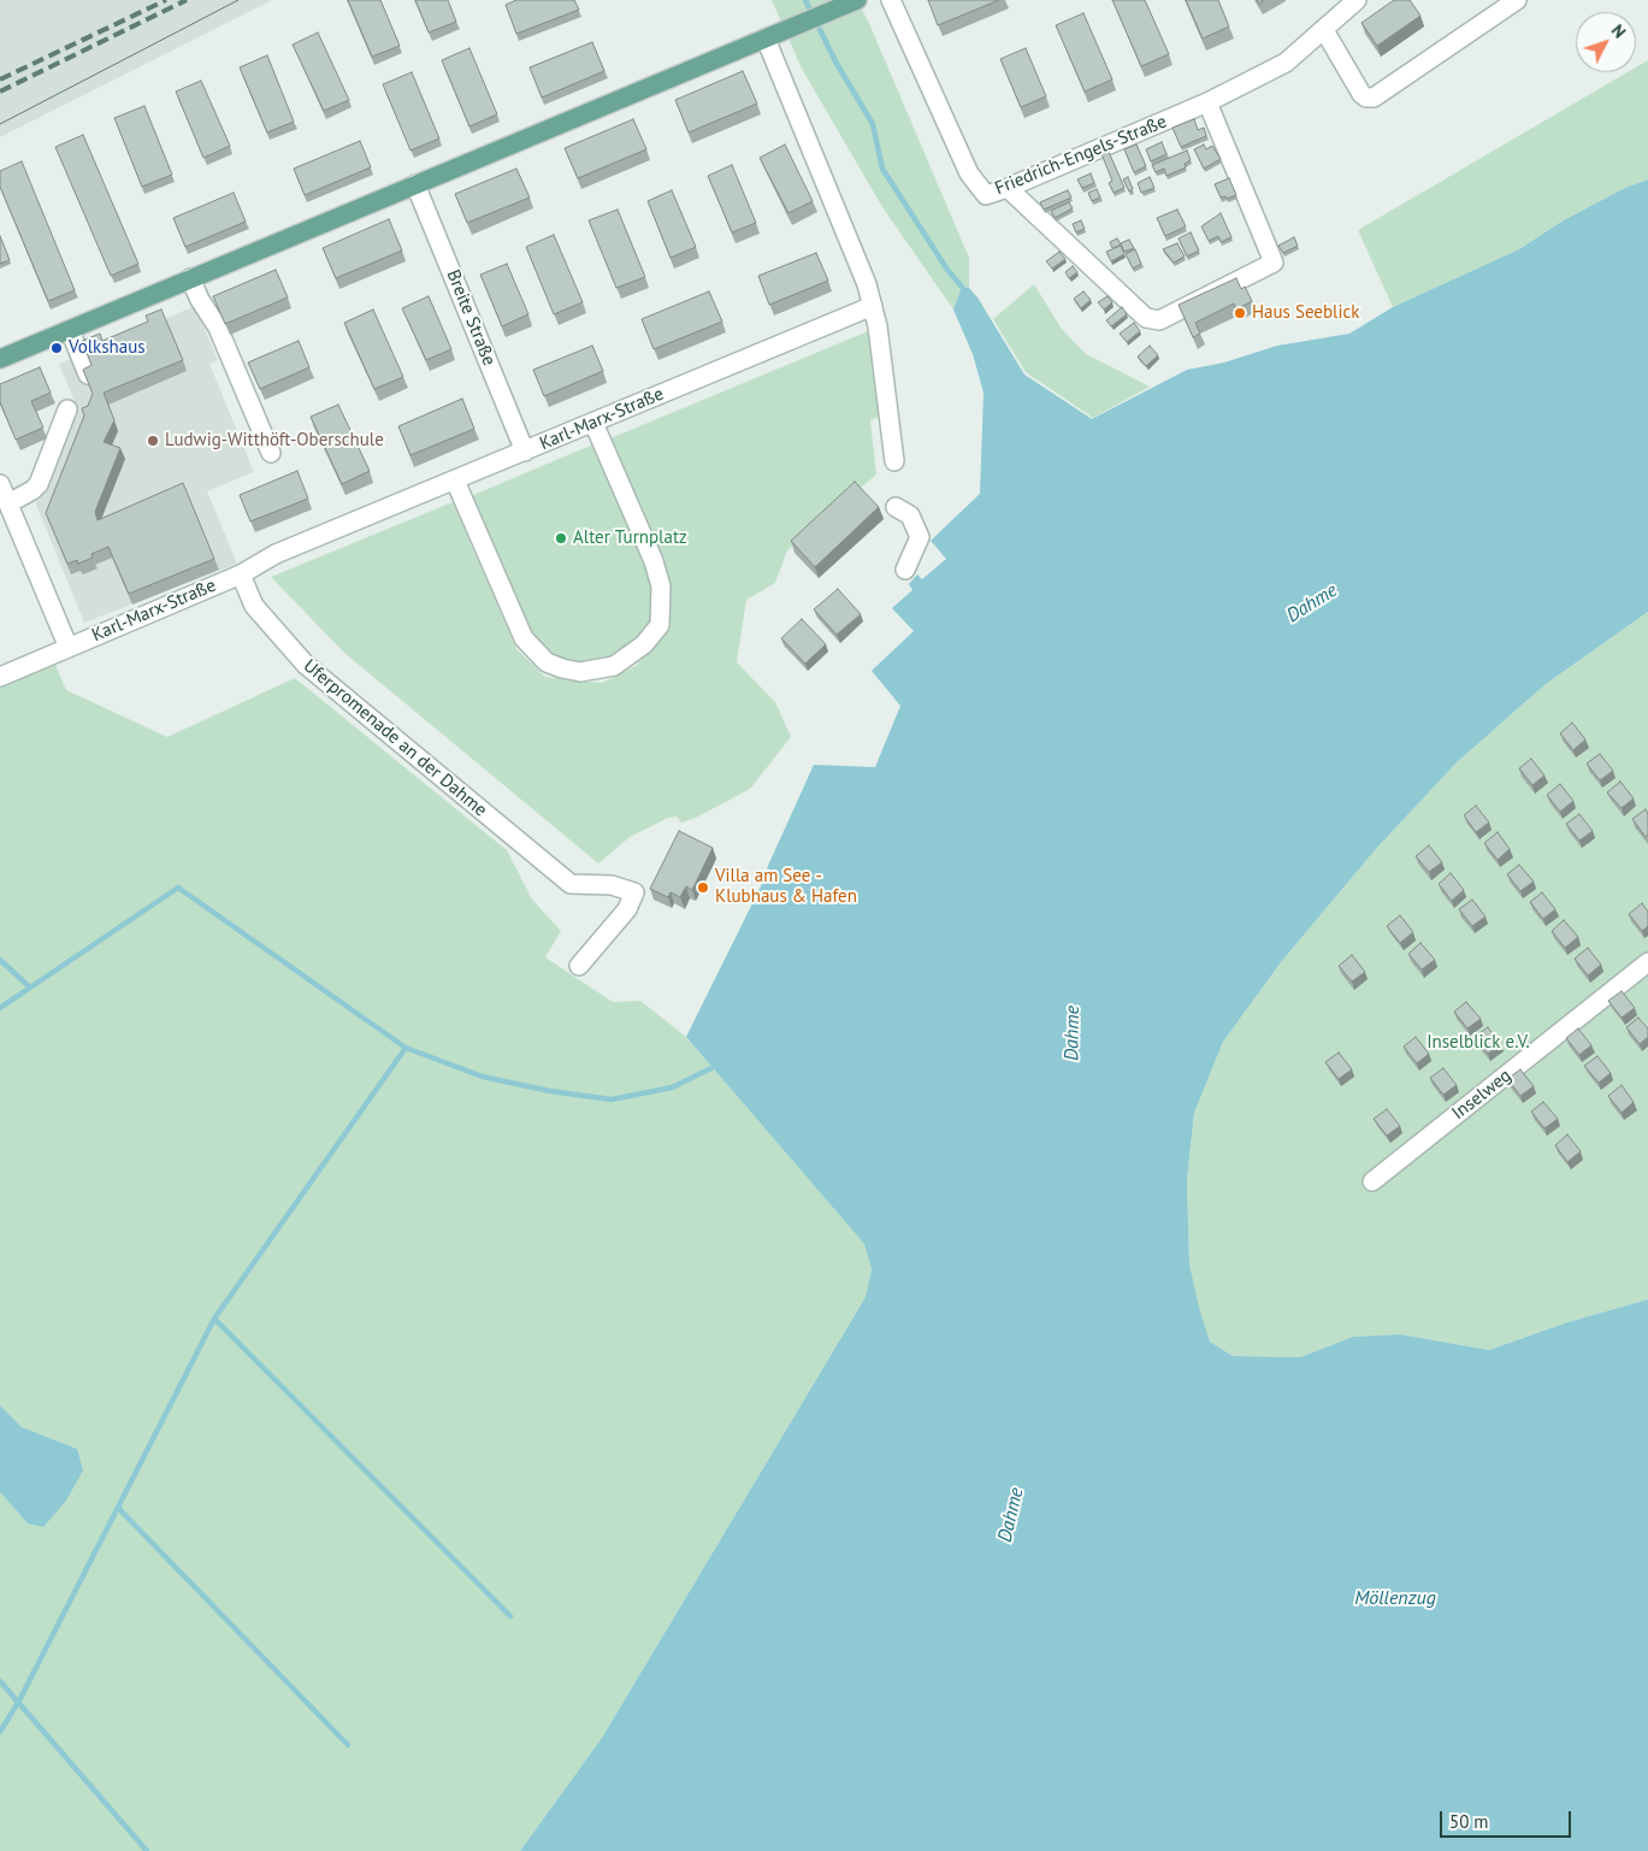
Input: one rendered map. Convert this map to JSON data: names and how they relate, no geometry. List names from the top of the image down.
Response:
{
  "streets": {
    "street": [
      "Friedrich-Engels-Straße",
      "Breite Straße",
      "Karl-Marx-Straße",
      "Uferpromenade an der Dahme",
      "Inselweg"
    ]
  },
  "crossings": [
    ["Breite Straße", "Karl-Marx-Straße"],
    ["Karl-Marx-Straße", "Uferpromenade an der Dahme"]
  ],
  "water": ["Dahme", "Möllenzug"],
  "parks": ["Inselblick e.V."],
  "places": [
    "Haus Seeblick",
    "Volkshaus",
    "Ludwig-Witthöft-Oberschule",
    "Alter Turnplatz",
    "Villa am See - Klubhaus & Hafen"
  ],
  "scale_bar": "50 m",
  "north": "top right"
}
